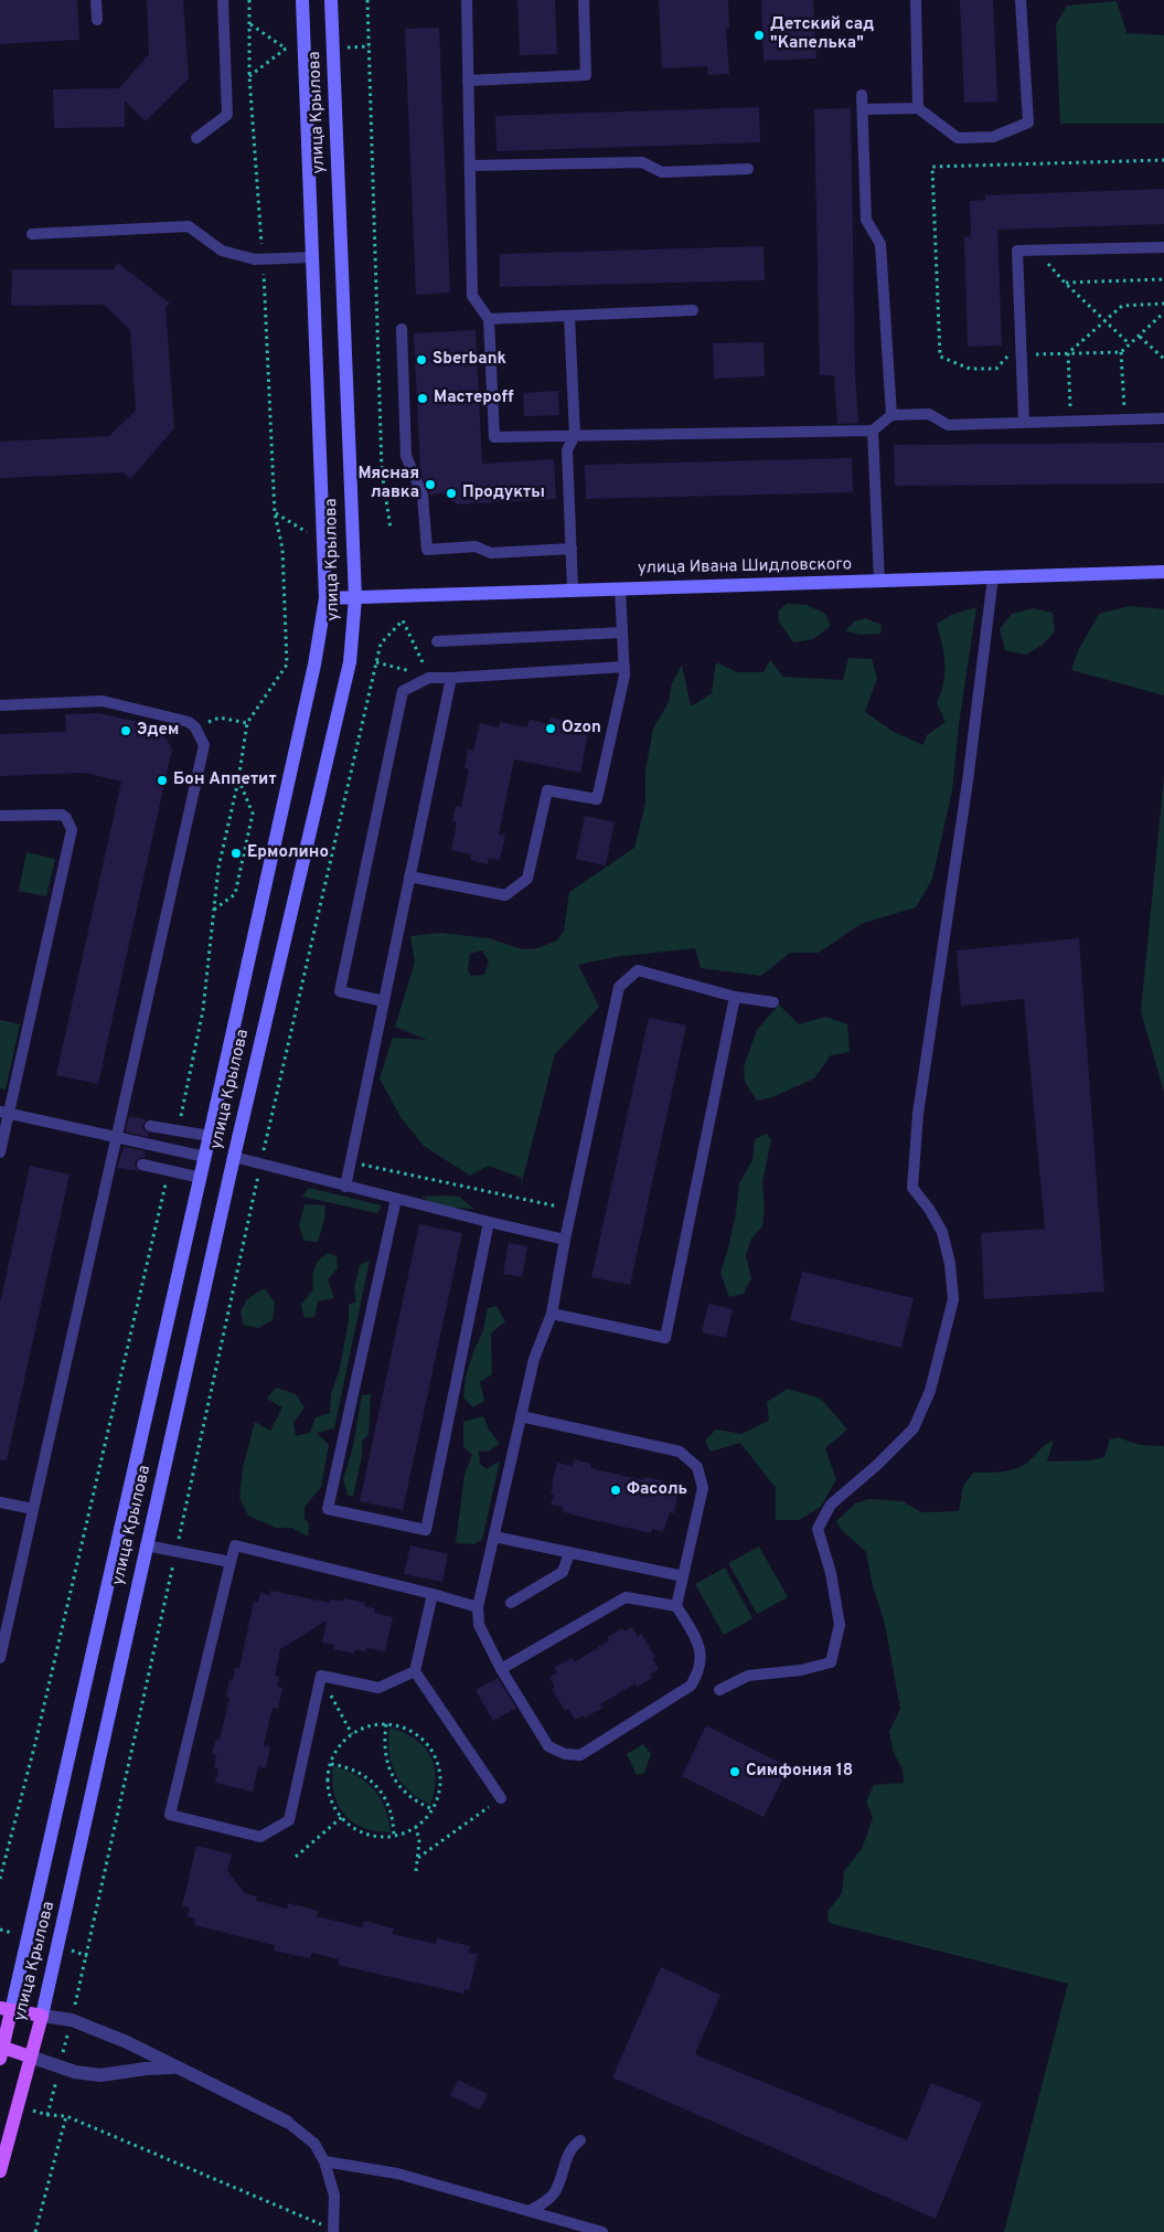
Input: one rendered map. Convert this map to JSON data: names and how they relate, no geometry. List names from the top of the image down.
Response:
{
  "streets": {
    "main road": ["улица Крылова", "улица Ивана Шидловского"]
  },
  "crossings": [
    ["улица Крылова", "улица Ивана Шидловского"]
  ],
  "places": [
    "Детский сад \"Капелька\"",
    "Sberbank",
    "Мастерoff",
    "Мясная лавка",
    "Продукты",
    "Ozon",
    "Эдем",
    "Бон Аппетит",
    "Ермолино",
    "Фасоль",
    "Симфония 18"
  ]
}
